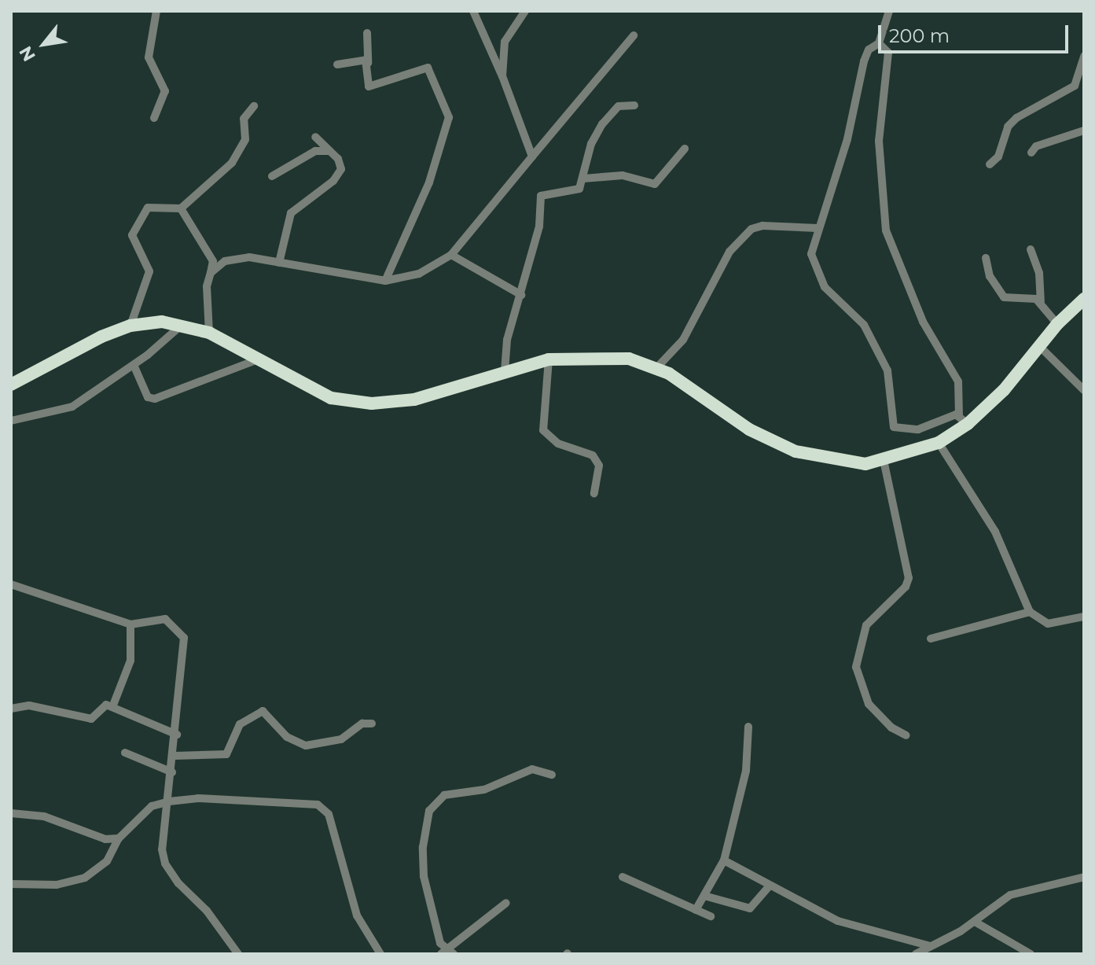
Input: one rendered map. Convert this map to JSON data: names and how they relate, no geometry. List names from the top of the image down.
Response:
{
  "scale_bar": "200 m",
  "north": "bottom left"
}
